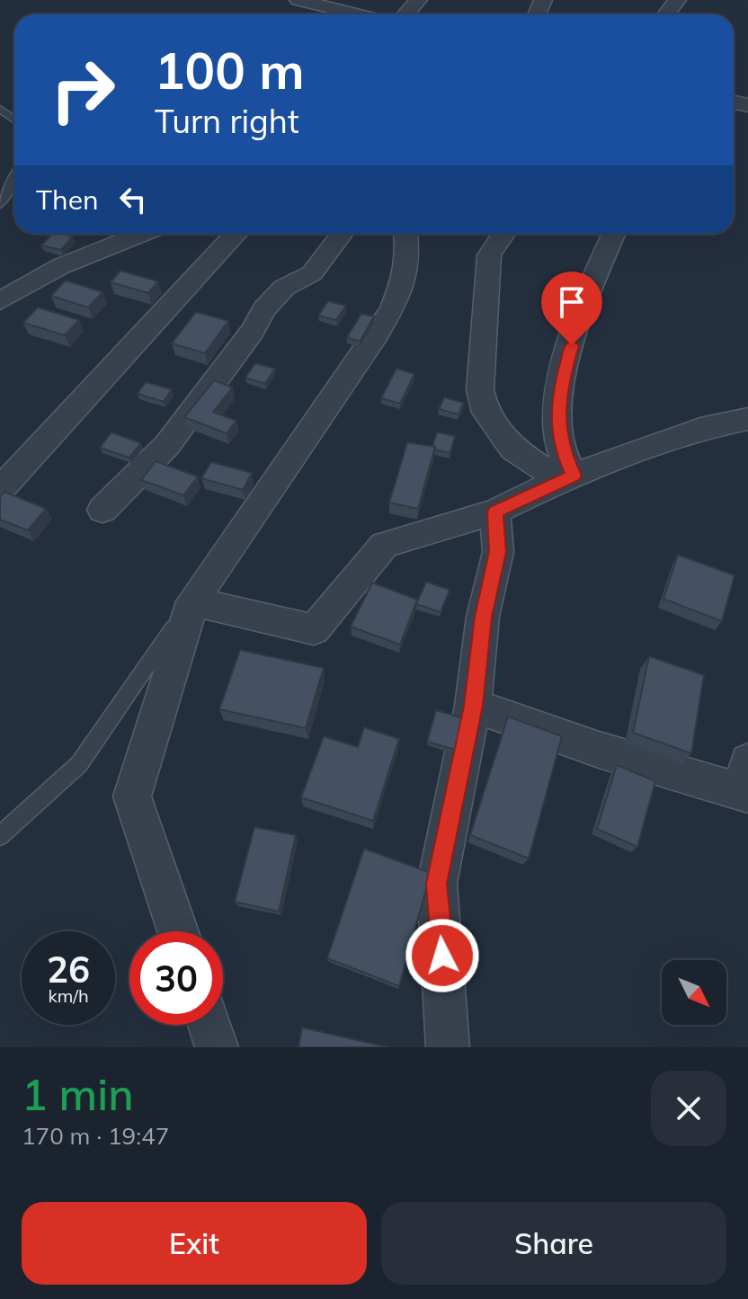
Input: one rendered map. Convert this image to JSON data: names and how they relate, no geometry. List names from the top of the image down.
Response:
{
  "north": "bottom right",
  "page": {
    "turn": ["100 m", "Turn right"],
    "then": "Then",
    "speed": "26 km/h",
    "limit": "30",
    "heading": ["1 min", "170 m · 19:47"],
    "buttons": ["Exit", "Share"]
  }
}
